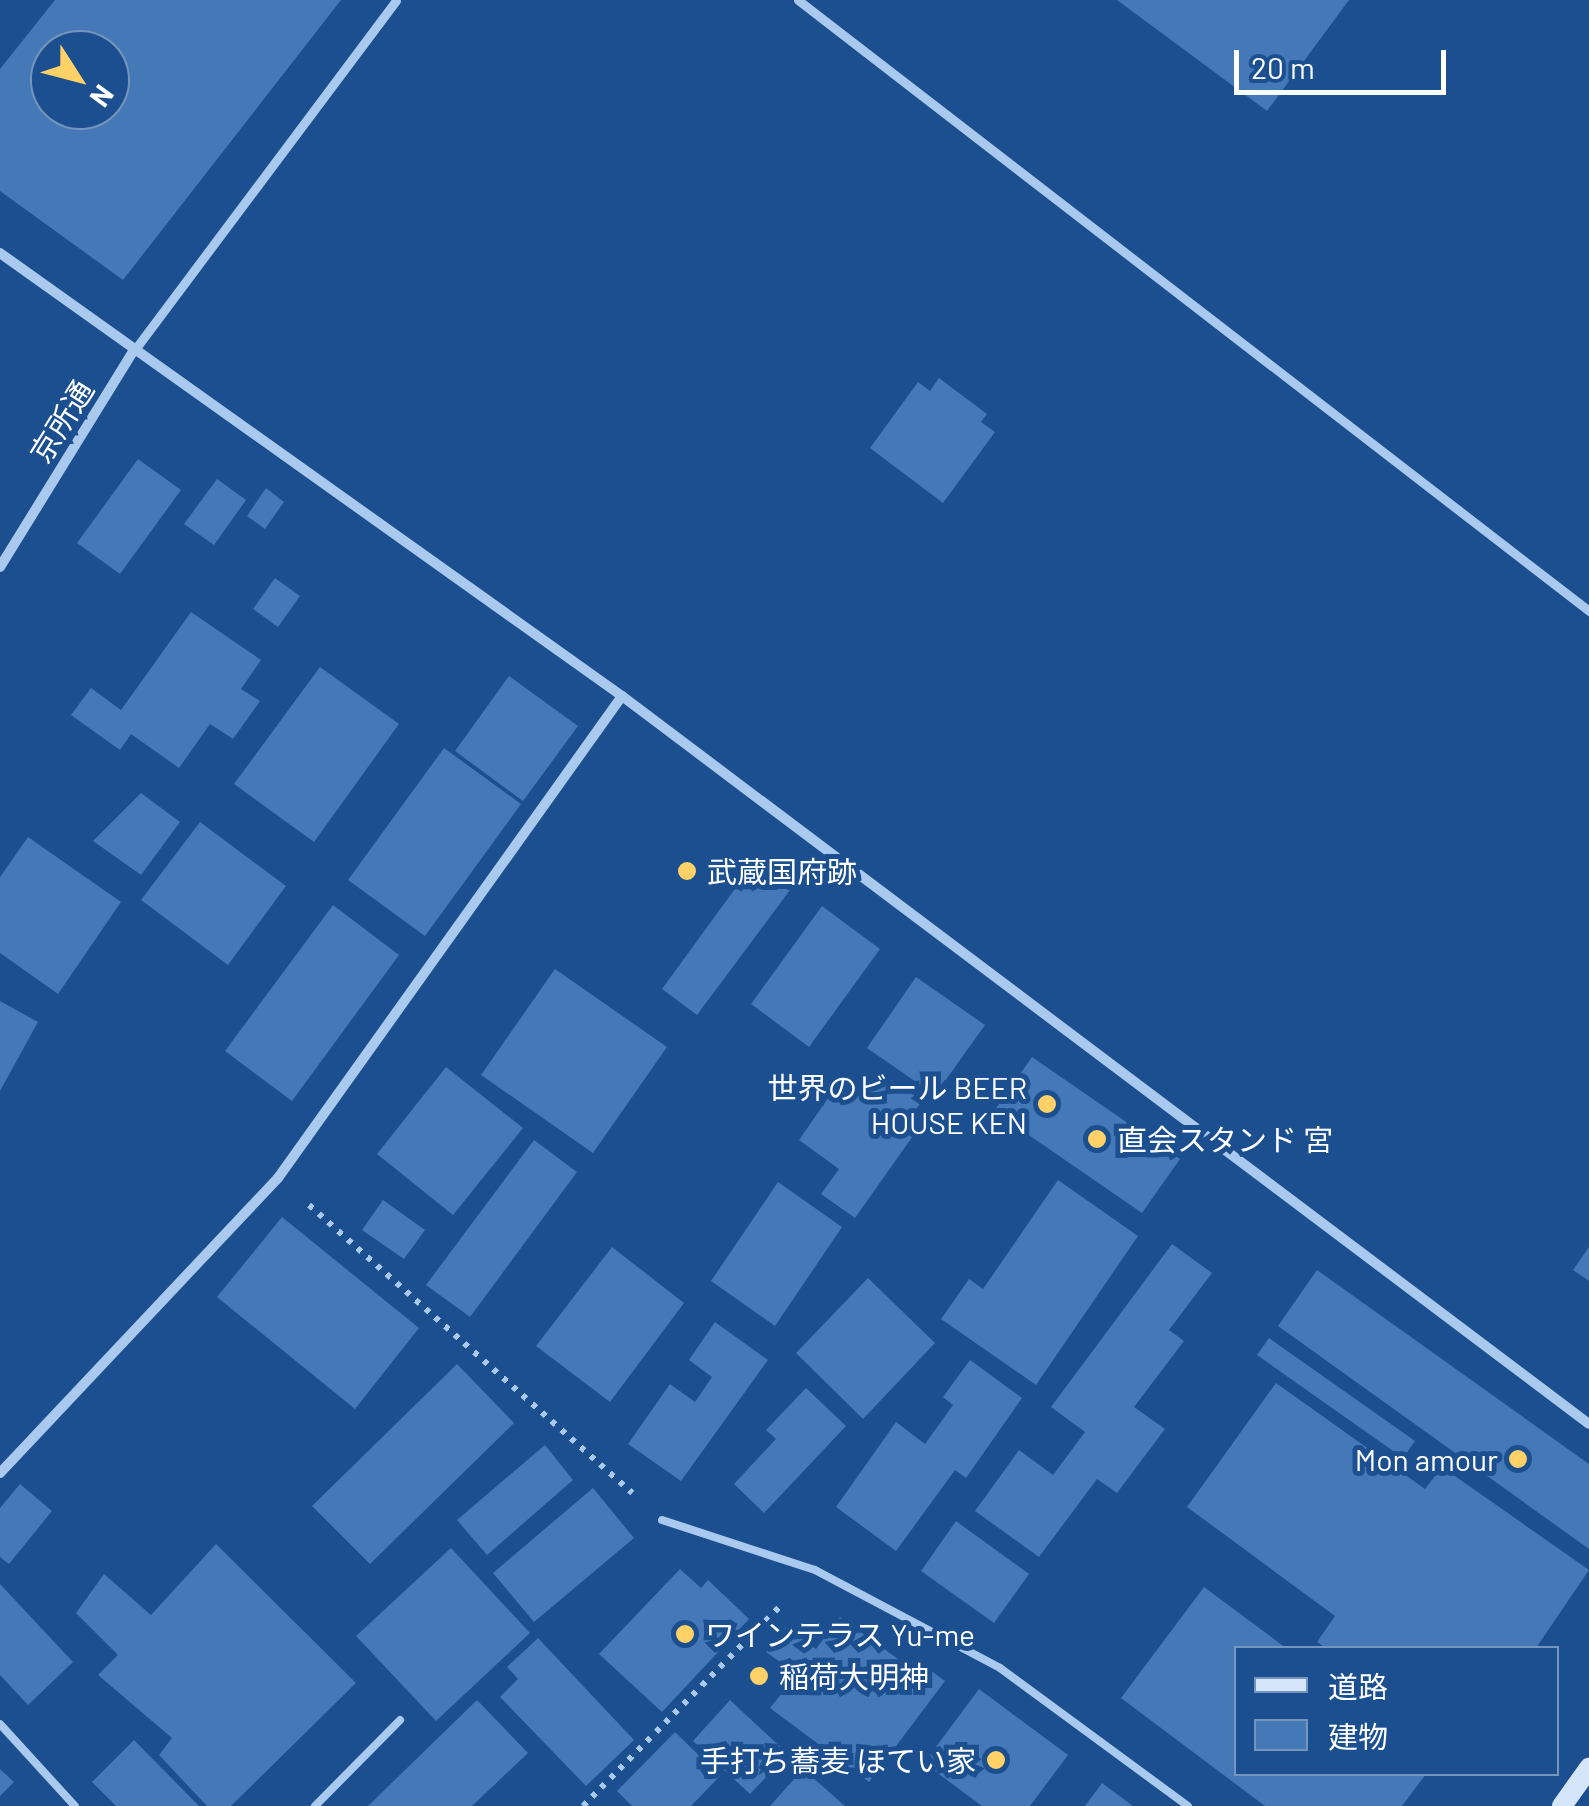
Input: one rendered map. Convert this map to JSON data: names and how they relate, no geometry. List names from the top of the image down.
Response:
{
  "streets": {
    "street": ["京所通"]
  },
  "places": [
    "武蔵国府跡",
    "世界のビール BEER HOUSE KEN",
    "直会スタンド 宮",
    "Mon amour",
    "ワインテラス Yu-me",
    "稲荷大明神",
    "手打ち蕎麦 ほてい家"
  ],
  "legend": ["道路", "建物"],
  "scale_bar": "20 m",
  "north": "bottom right"
}
